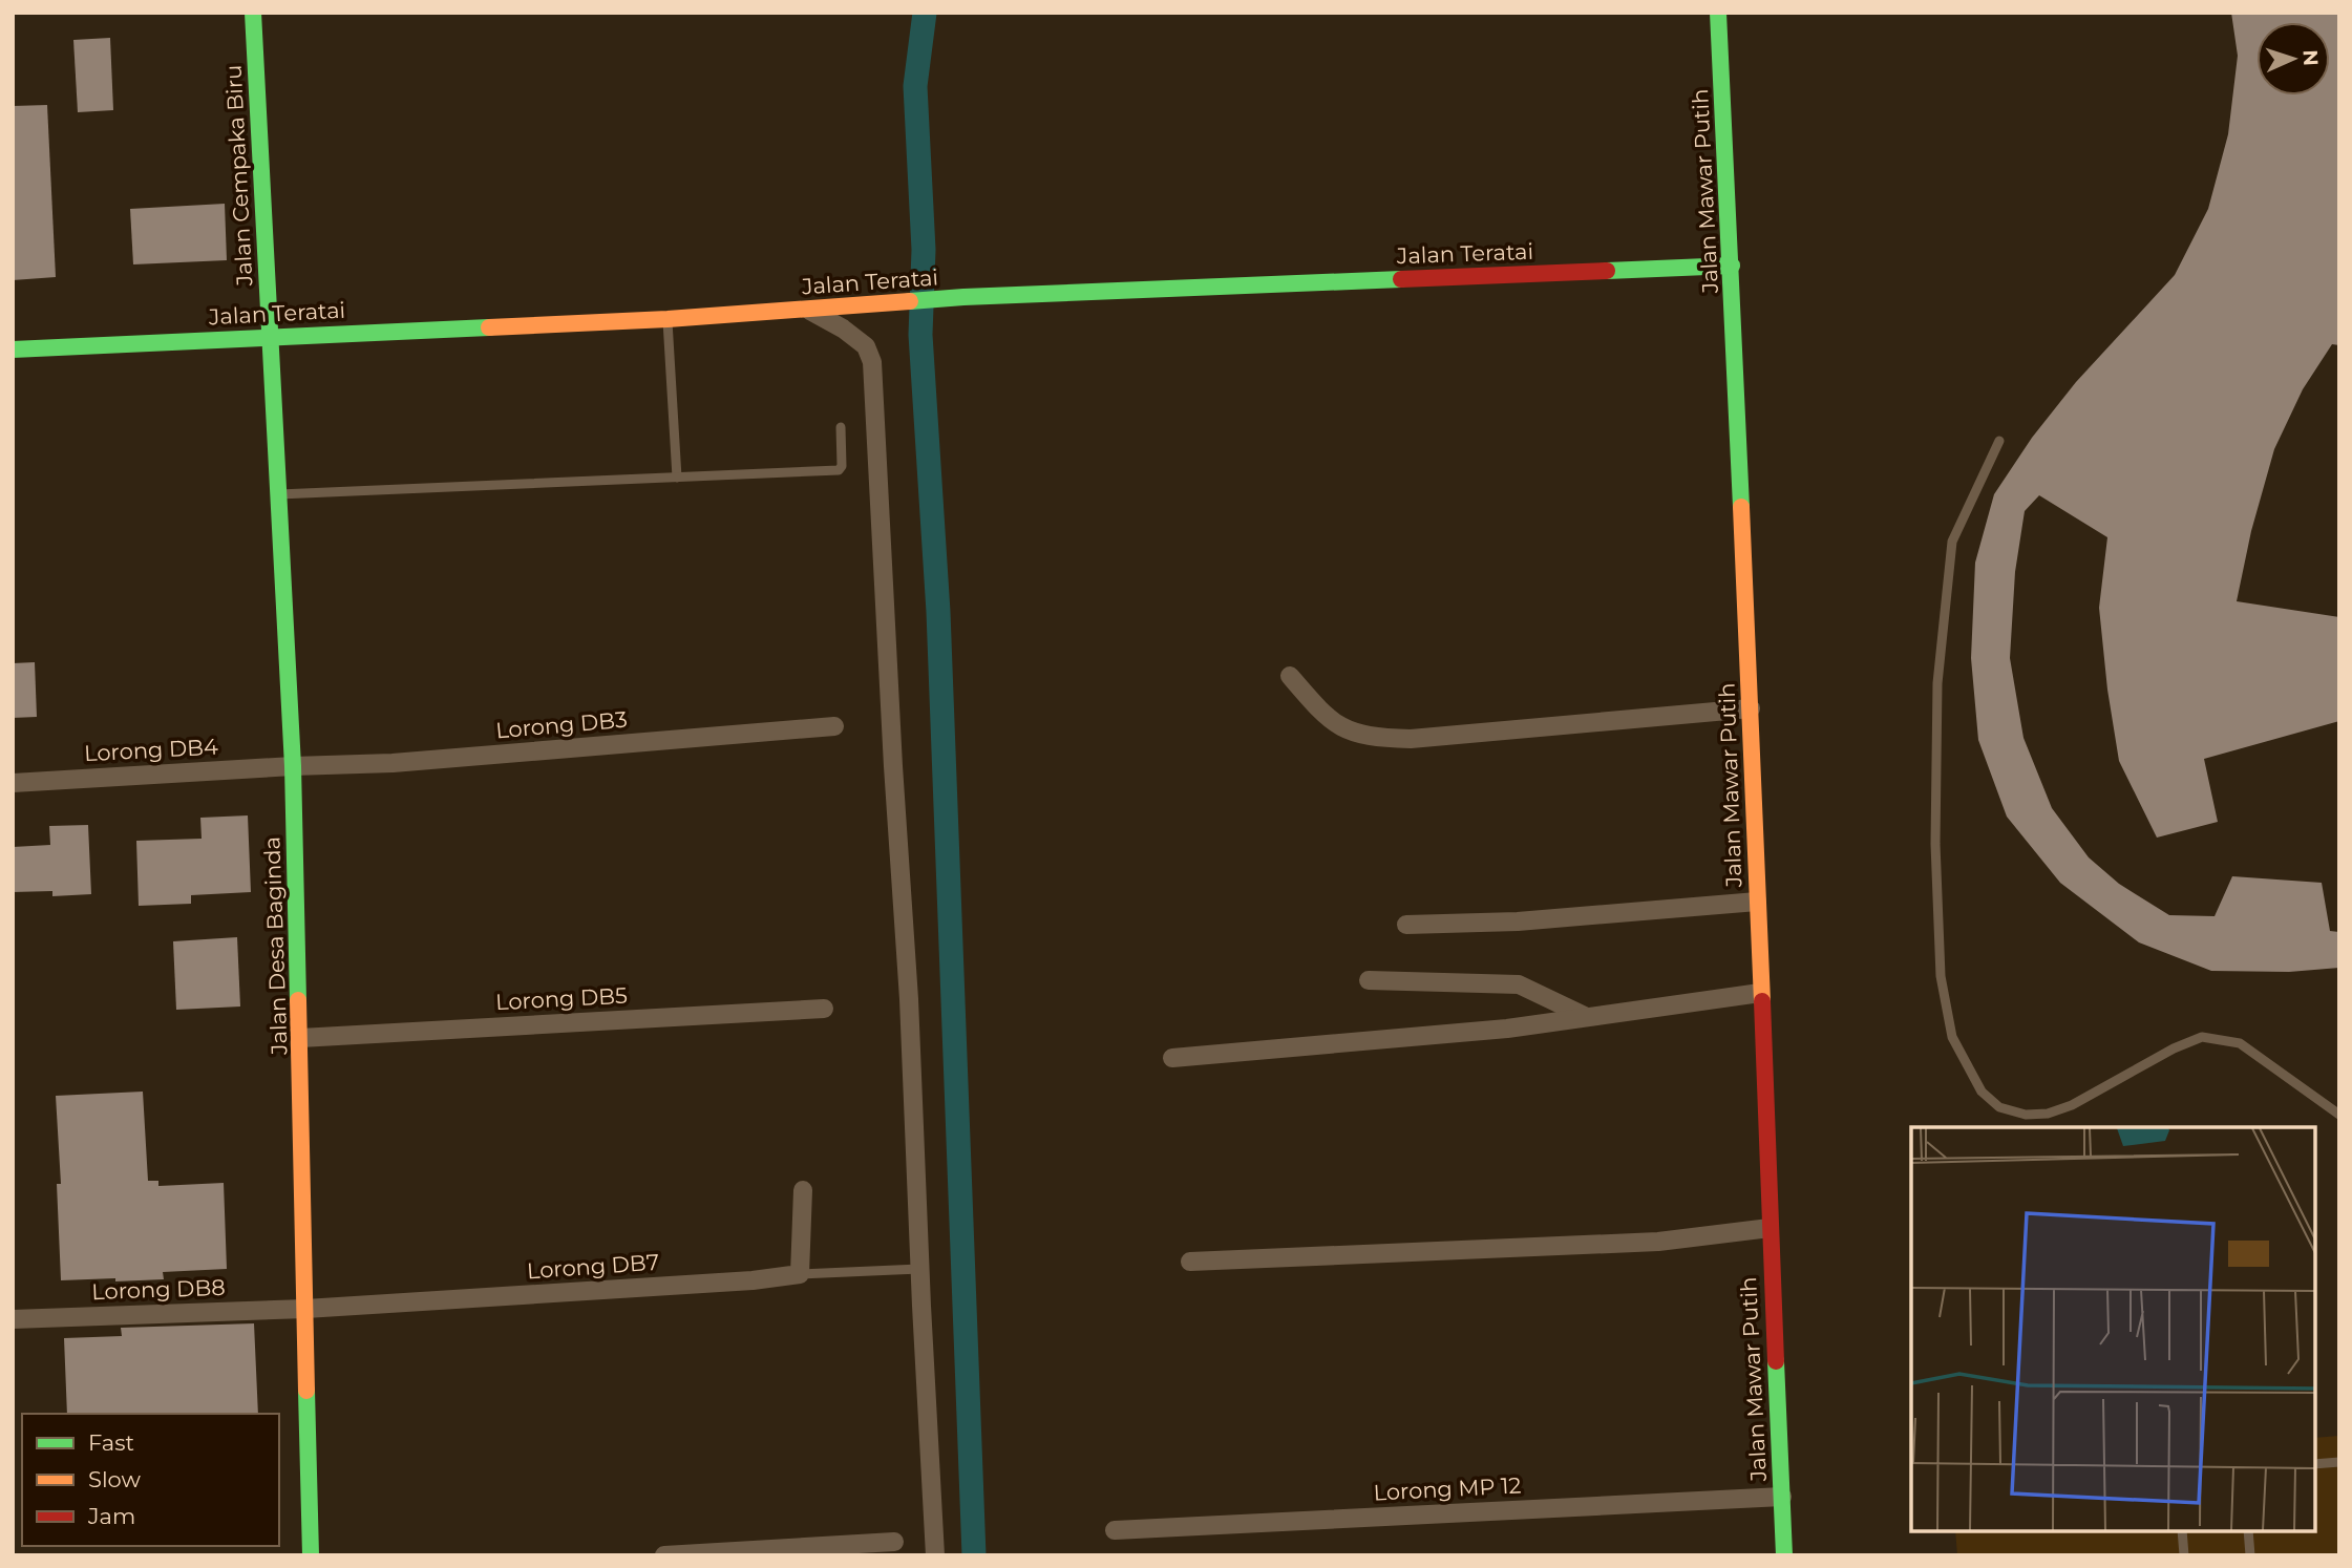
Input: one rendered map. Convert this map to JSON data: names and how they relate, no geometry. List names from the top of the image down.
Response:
{
  "streets": {
    "street": [
      "Jalan Cempaka Biru",
      "Jalan Mawar Putih",
      "Jalan Teratai",
      "Lorong DB3",
      "Lorong DB4",
      "Jalan Desa Baginda",
      "Lorong DB5",
      "Lorong DB7",
      "Lorong DB8",
      "Lorong MP 12"
    ]
  },
  "crossings": [
    ["Jalan Cempaka Biru", "Jalan Teratai"],
    ["Jalan Cempaka Biru", "Jalan Desa Baginda"],
    ["Jalan Mawar Putih", "Jalan Teratai"],
    ["Jalan Mawar Putih", "Lorong MP 12"],
    ["Jalan Teratai", "Jalan Desa Baginda"],
    ["Lorong DB3", "Lorong DB4"],
    ["Lorong DB3", "Jalan Desa Baginda"],
    ["Lorong DB4", "Jalan Desa Baginda"],
    ["Jalan Desa Baginda", "Lorong DB5"],
    ["Jalan Desa Baginda", "Lorong DB7"],
    ["Jalan Desa Baginda", "Lorong DB8"],
    ["Lorong DB7", "Lorong DB8"]
  ],
  "legend": ["Fast", "Slow", "Jam"],
  "north": "right"
}
